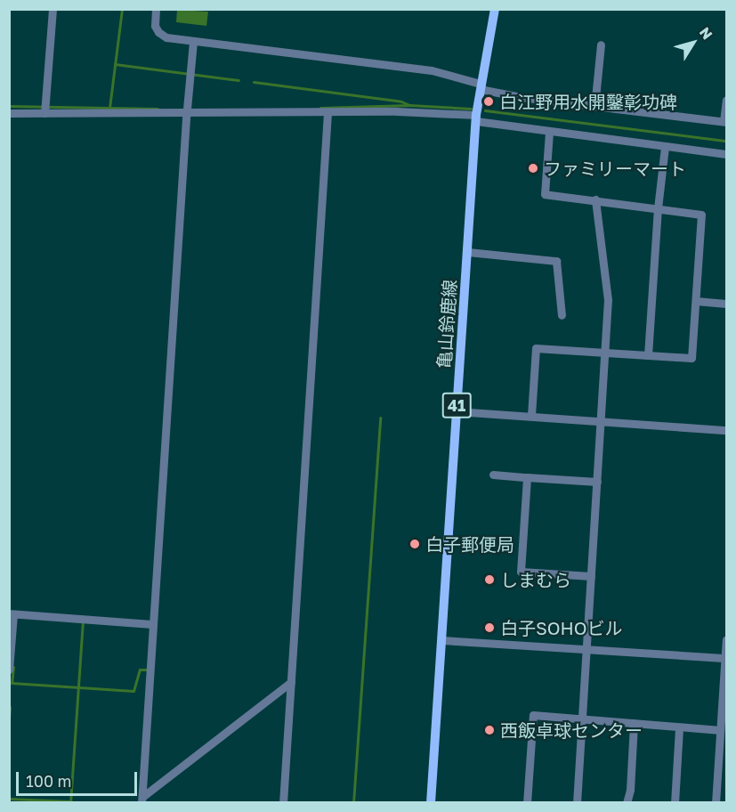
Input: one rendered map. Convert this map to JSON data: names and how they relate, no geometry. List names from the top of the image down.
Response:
{
  "streets": {
    "main road": ["亀山鈴鹿線", "41"]
  },
  "places": [
    "白江野用水開鑿彰功碑",
    "ファミリーマート",
    "白子郵便局",
    "しまむら",
    "白子SOHOビル",
    "西飯卓球センター"
  ],
  "scale_bar": "100 m",
  "north": "top right"
}
